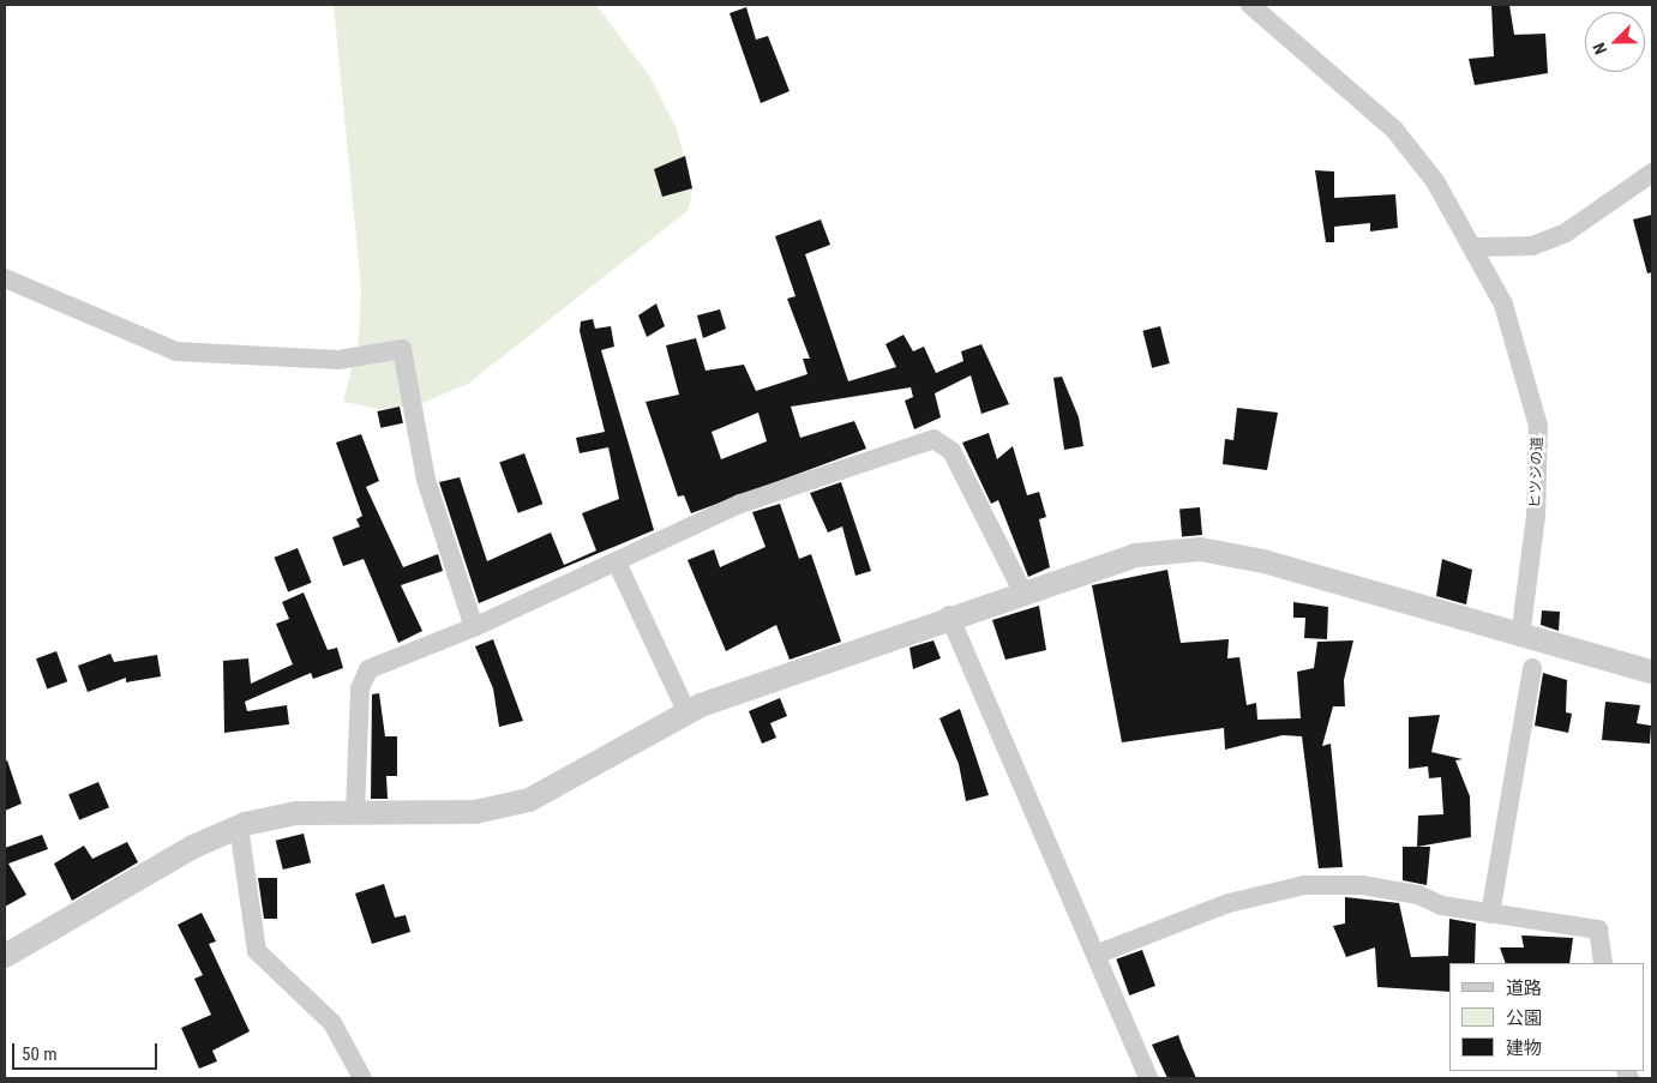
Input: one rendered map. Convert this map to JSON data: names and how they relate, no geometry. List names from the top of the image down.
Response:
{
  "streets": {
    "street": ["ヒツジの道"]
  },
  "legend": ["道路", "公園", "建物"],
  "scale_bar": "50 m",
  "north": "bottom left"
}
